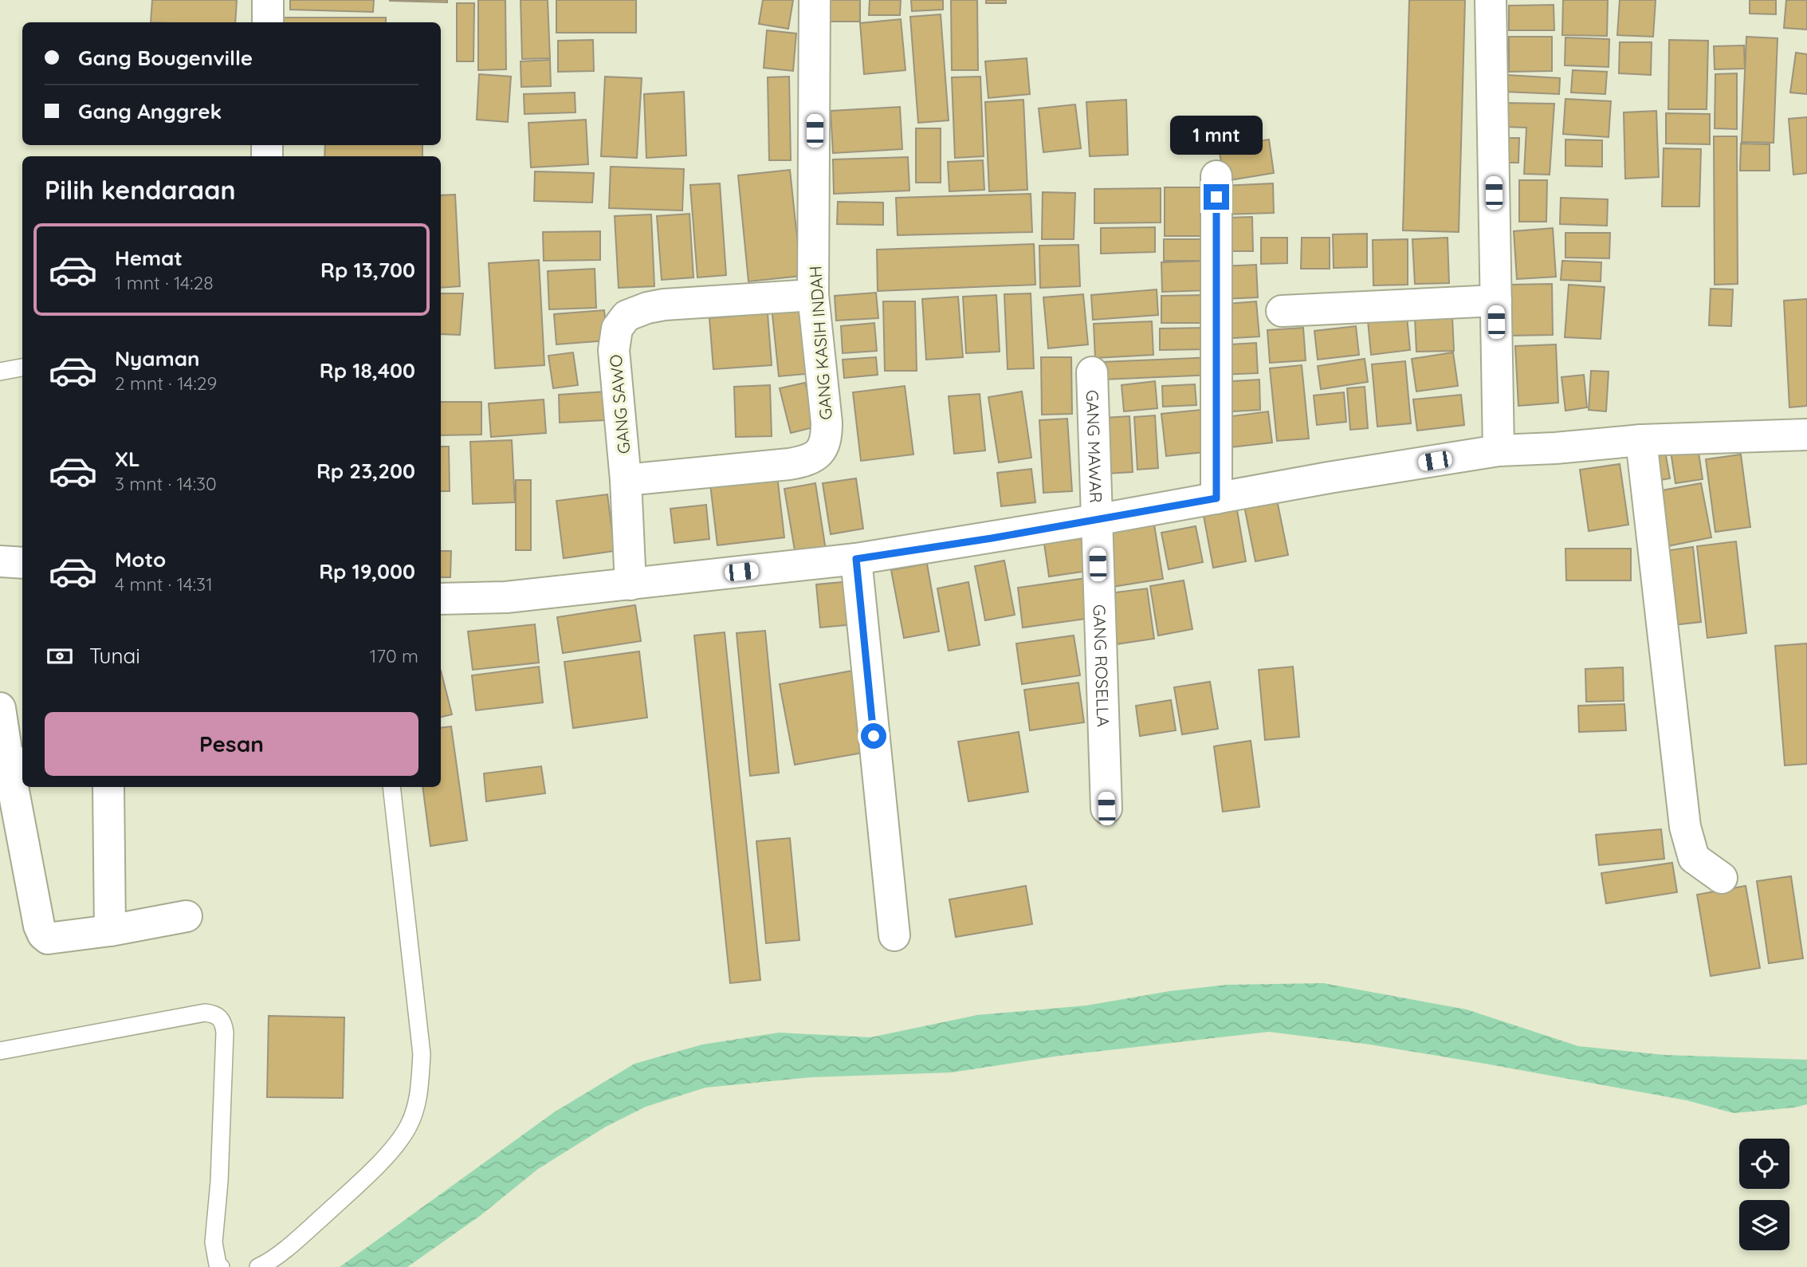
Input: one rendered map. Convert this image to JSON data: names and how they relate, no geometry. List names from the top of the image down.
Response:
{
  "streets": {
    "street": [
      "GANG KASIH INDAH",
      "GANG SAWO",
      "GANG MAWAR",
      "GANG ROSELLA"
    ]
  },
  "crossings": [
    ["GANG KASIH INDAH", "GANG SAWO"],
    ["GANG MAWAR", "GANG ROSELLA"]
  ],
  "page": {
    "banner": ["Gang Bougenville", "Gang Anggrek"],
    "bubble": "1 mnt",
    "heading": "Pilih kendaraan",
    "list": [
      {
        "name": "Hemat",
        "note": "1 mnt · 14:28",
        "value": "Rp 13,700"
      },
      {
        "name": "Nyaman",
        "note": "2 mnt · 14:29",
        "value": "Rp 18,400"
      },
      {
        "name": "XL",
        "note": "3 mnt · 14:30",
        "value": "Rp 23,200"
      },
      {
        "name": "Moto",
        "note": "4 mnt · 14:31",
        "value": "Rp 19,000"
      }
    ],
    "pay": ["Tunai", "170 m"],
    "buttons": "Pesan"
  }
}
